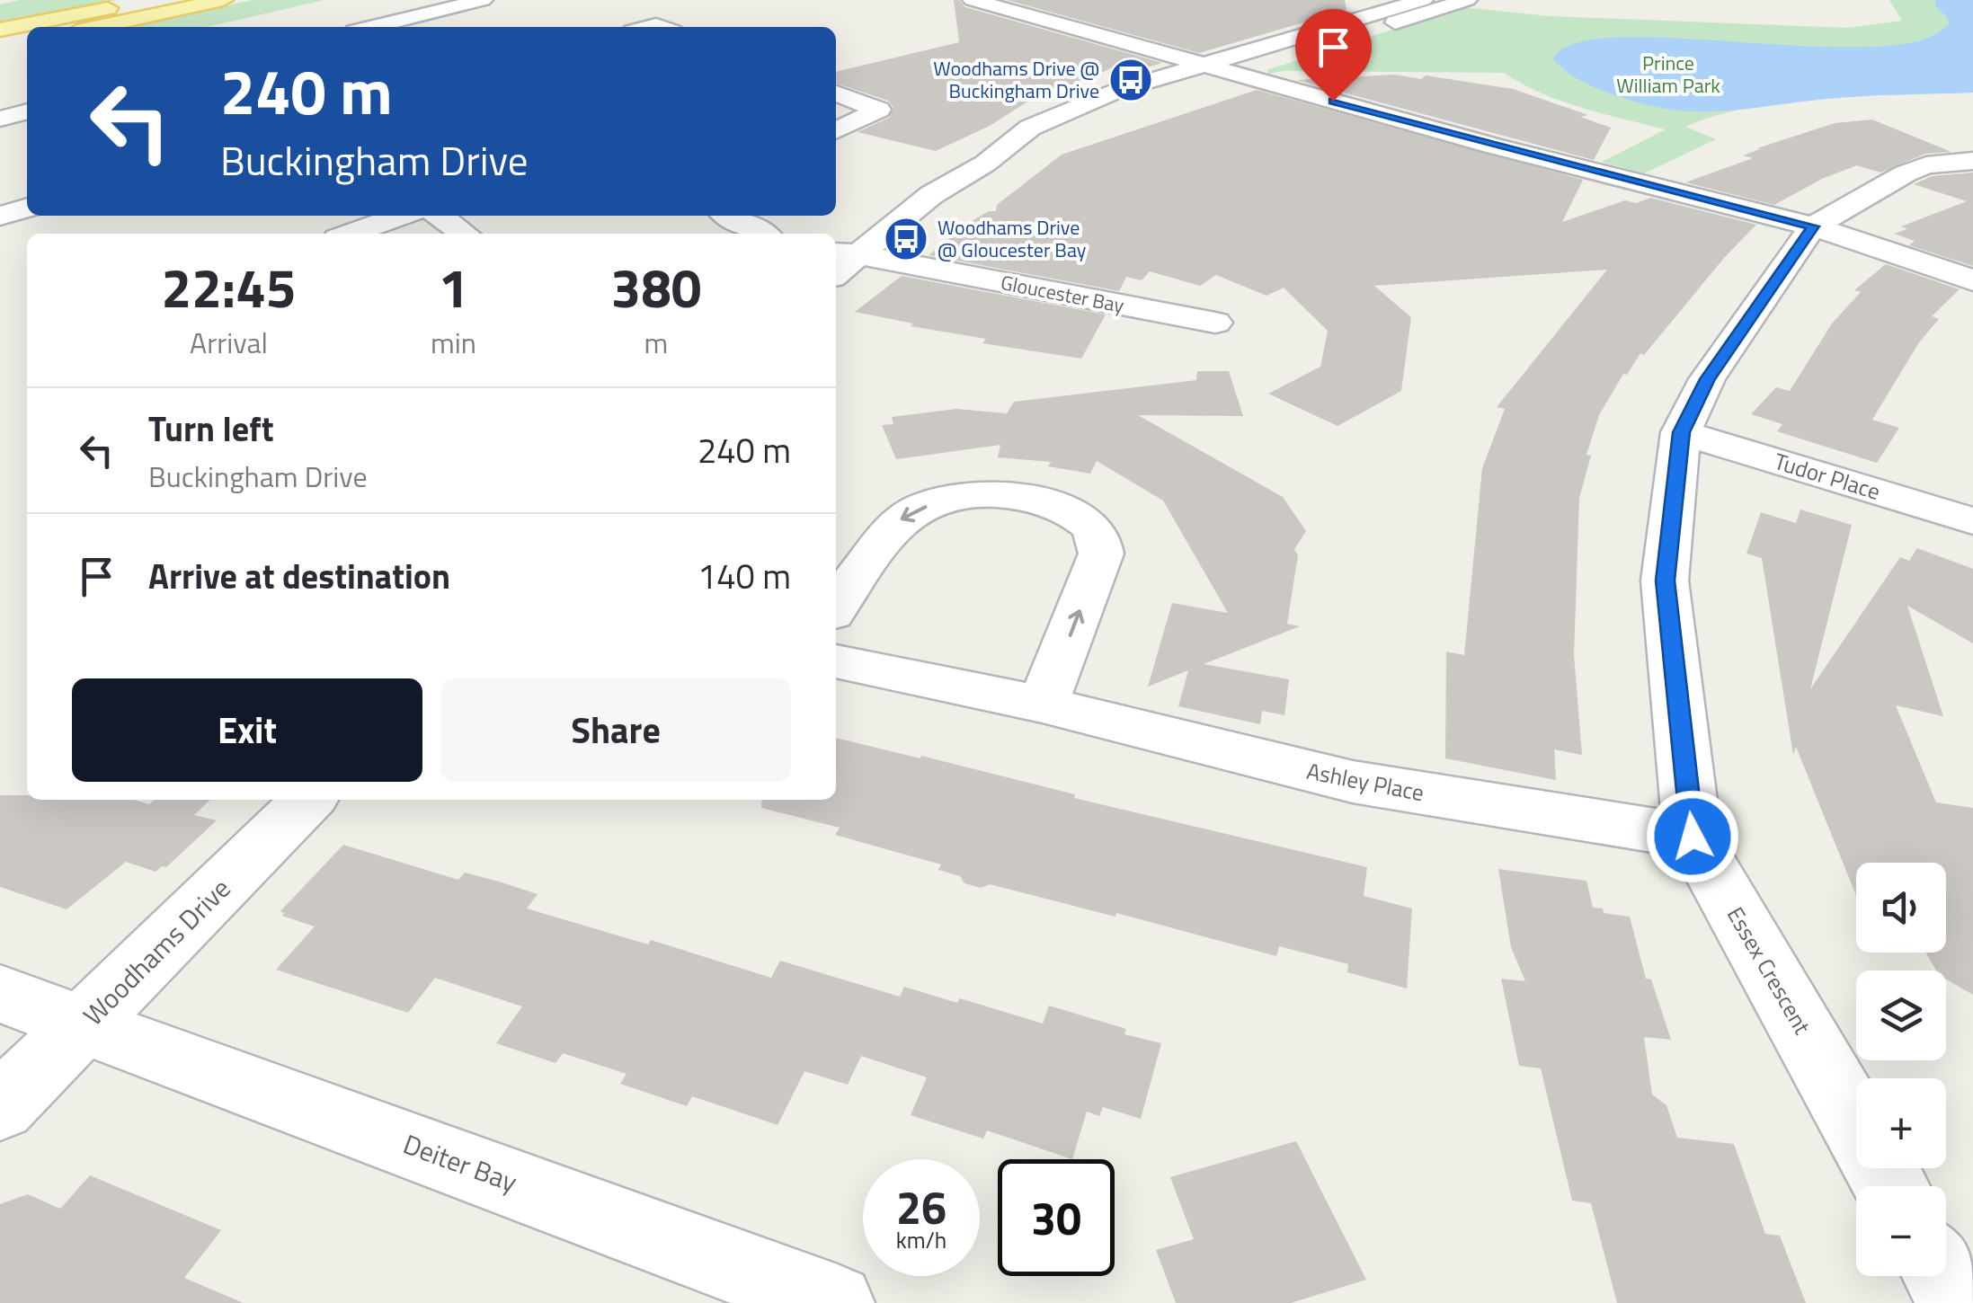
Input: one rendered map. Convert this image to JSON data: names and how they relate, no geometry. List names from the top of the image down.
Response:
{
  "streets": {
    "street": [
      "Gloucester Bay",
      "Tudor Place",
      "Ashley Place",
      "Woodhams Drive",
      "Essex Crescent",
      "Deiter Bay"
    ]
  },
  "crossings": [
    ["Tudor Place", "Essex Crescent"],
    ["Ashley Place", "Essex Crescent"],
    ["Woodhams Drive", "Deiter Bay"]
  ],
  "parks": ["Prince William Park"],
  "places": {
    "bus stop": ["Woodhams Drive @ Buckingham Drive", "Woodhams Drive @ Gloucester Bay"]
  },
  "page": {
    "turn": ["240 m", "Buckingham Drive"],
    "eta": [
      "22:45",
      "Arrival",
      "1",
      "min",
      "380",
      "m"
    ],
    "list": [
      {
        "name": "Turn left",
        "note": "Buckingham Drive",
        "value": "240 m"
      },
      {
        "name": "Arrive at destination",
        "value": "140 m"
      }
    ],
    "buttons": ["Exit", "Share"],
    "map_buttons": ["+", "−"],
    "speed": "26 km/h",
    "limit": "30"
  }
}
